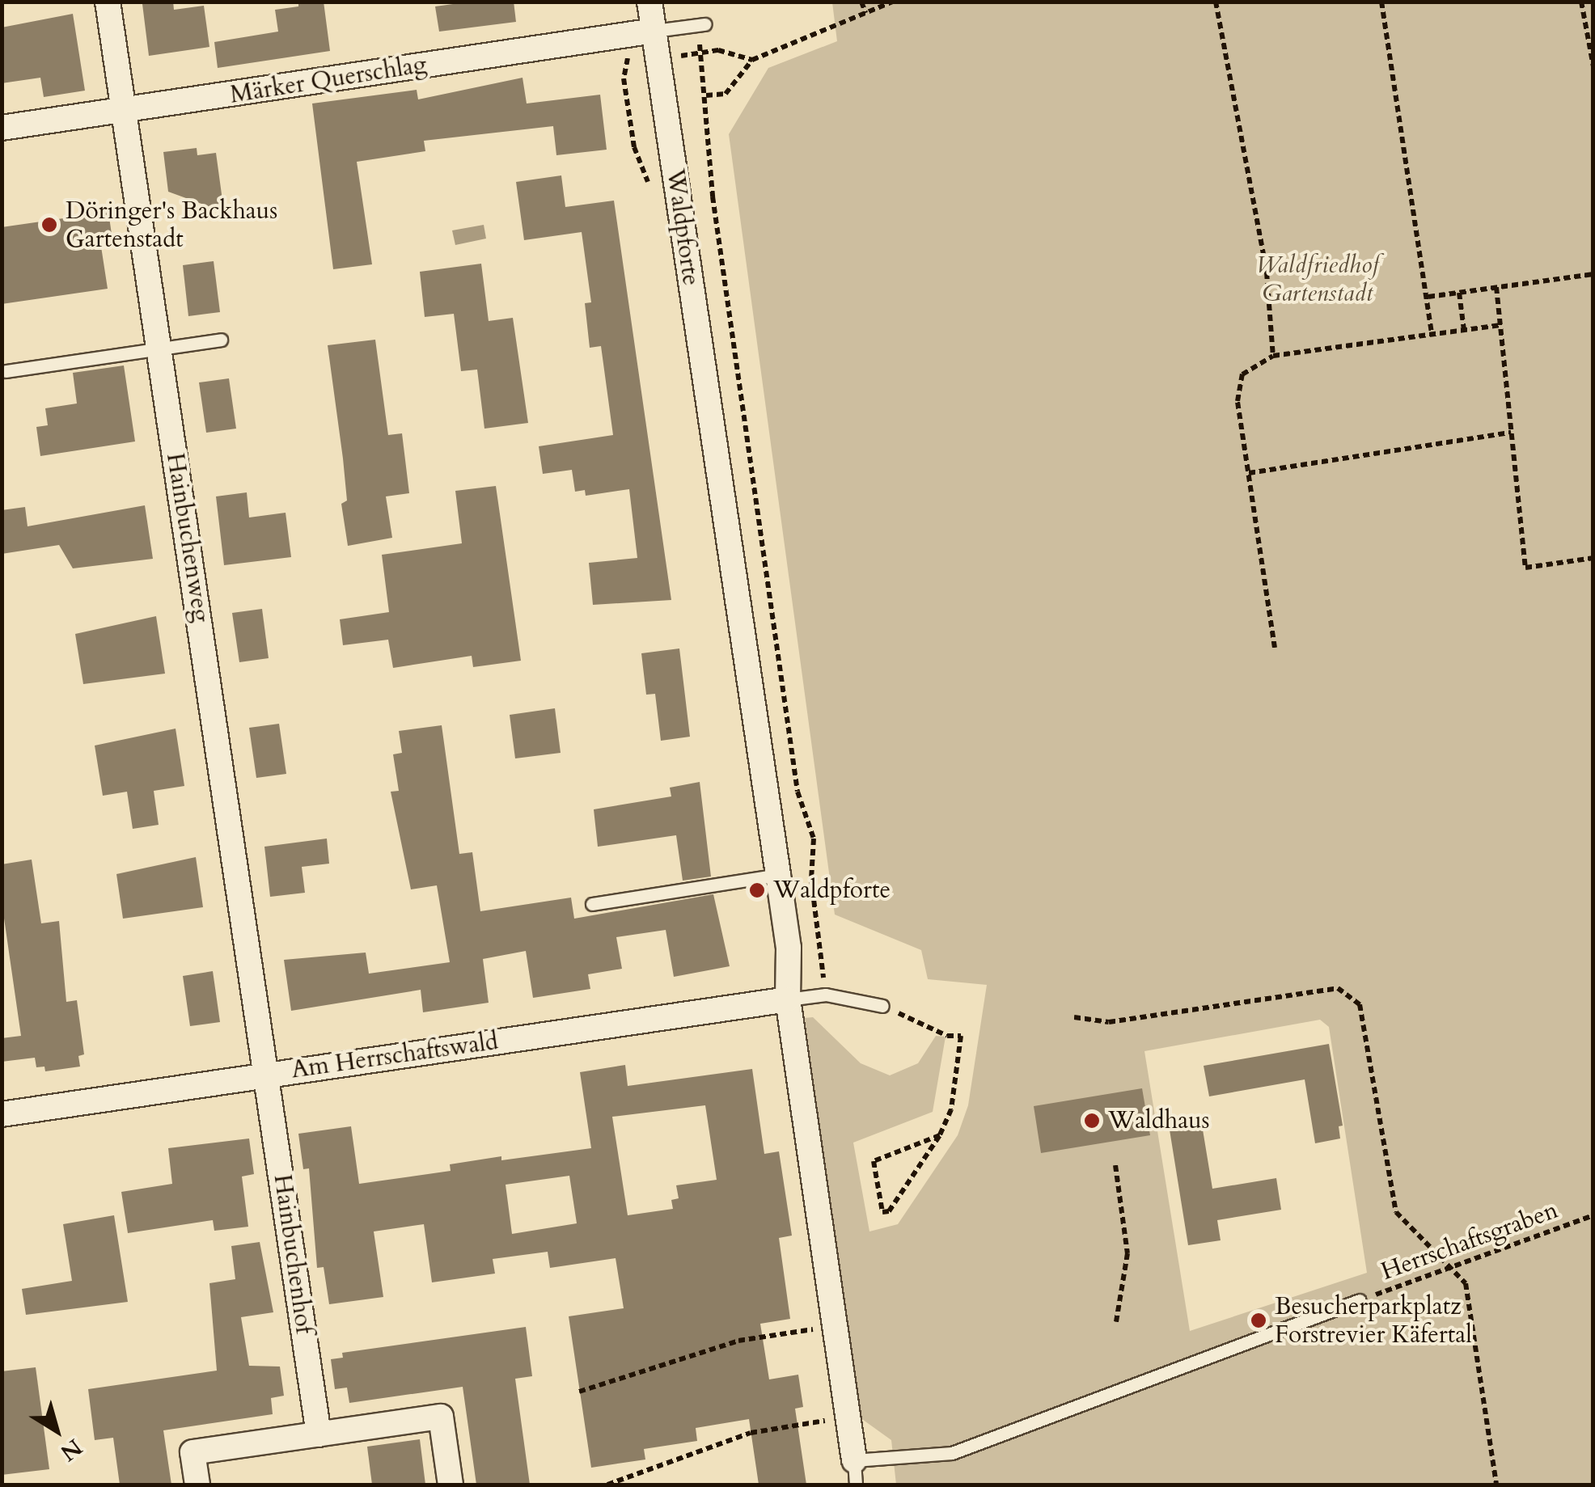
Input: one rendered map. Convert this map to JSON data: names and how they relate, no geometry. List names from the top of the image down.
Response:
{
  "streets": {
    "street": [
      "Märker Querschlag",
      "Waldpforte",
      "Hainbuchenweg",
      "Am Herrschaftswald",
      "Hainbuchenhof"
    ],
    "path": ["Herrschaftsgraben"]
  },
  "crossings": [
    ["Märker Querschlag", "Waldpforte"],
    ["Märker Querschlag", "Hainbuchenweg"],
    ["Waldpforte", "Am Herrschaftswald"],
    ["Hainbuchenweg", "Am Herrschaftswald"],
    ["Hainbuchenweg", "Hainbuchenhof"],
    ["Am Herrschaftswald", "Hainbuchenhof"]
  ],
  "parks": ["Waldfriedhof Gartenstadt"],
  "places": [
    "Döringer's Backhaus Gartenstadt",
    "Waldpforte",
    "Waldhaus",
    "Besucherparkplatz Forstrevier Käfertal"
  ],
  "north": "bottom right"
}
